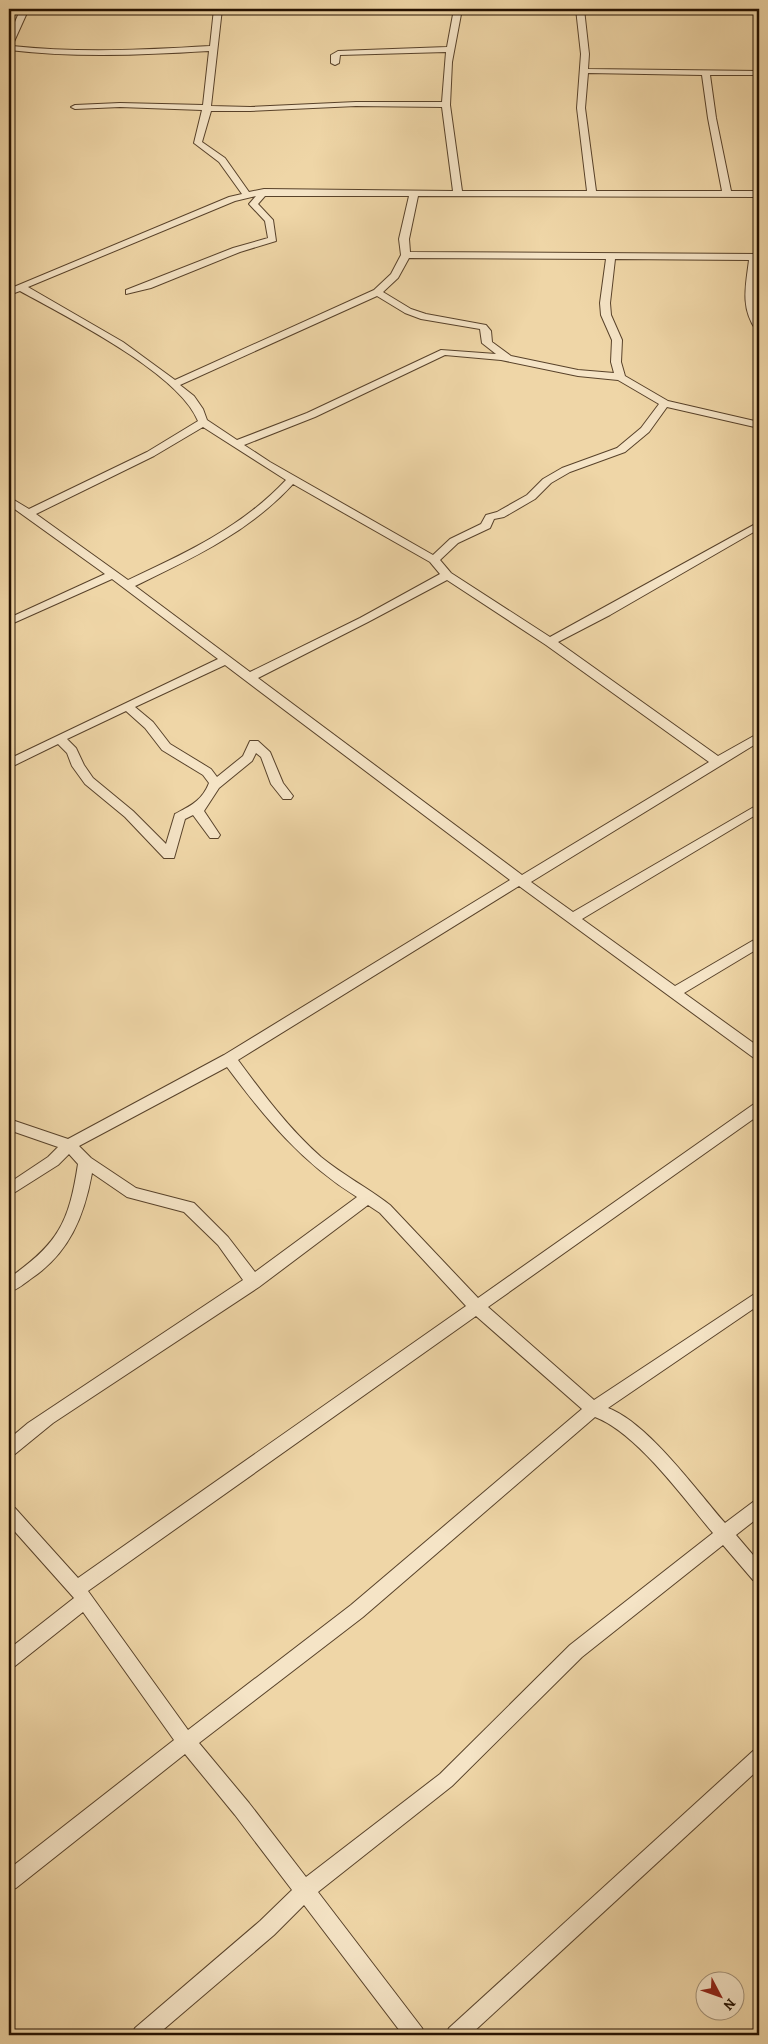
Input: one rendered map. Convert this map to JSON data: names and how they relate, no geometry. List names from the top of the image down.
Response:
{
  "north": "bottom right"
}
